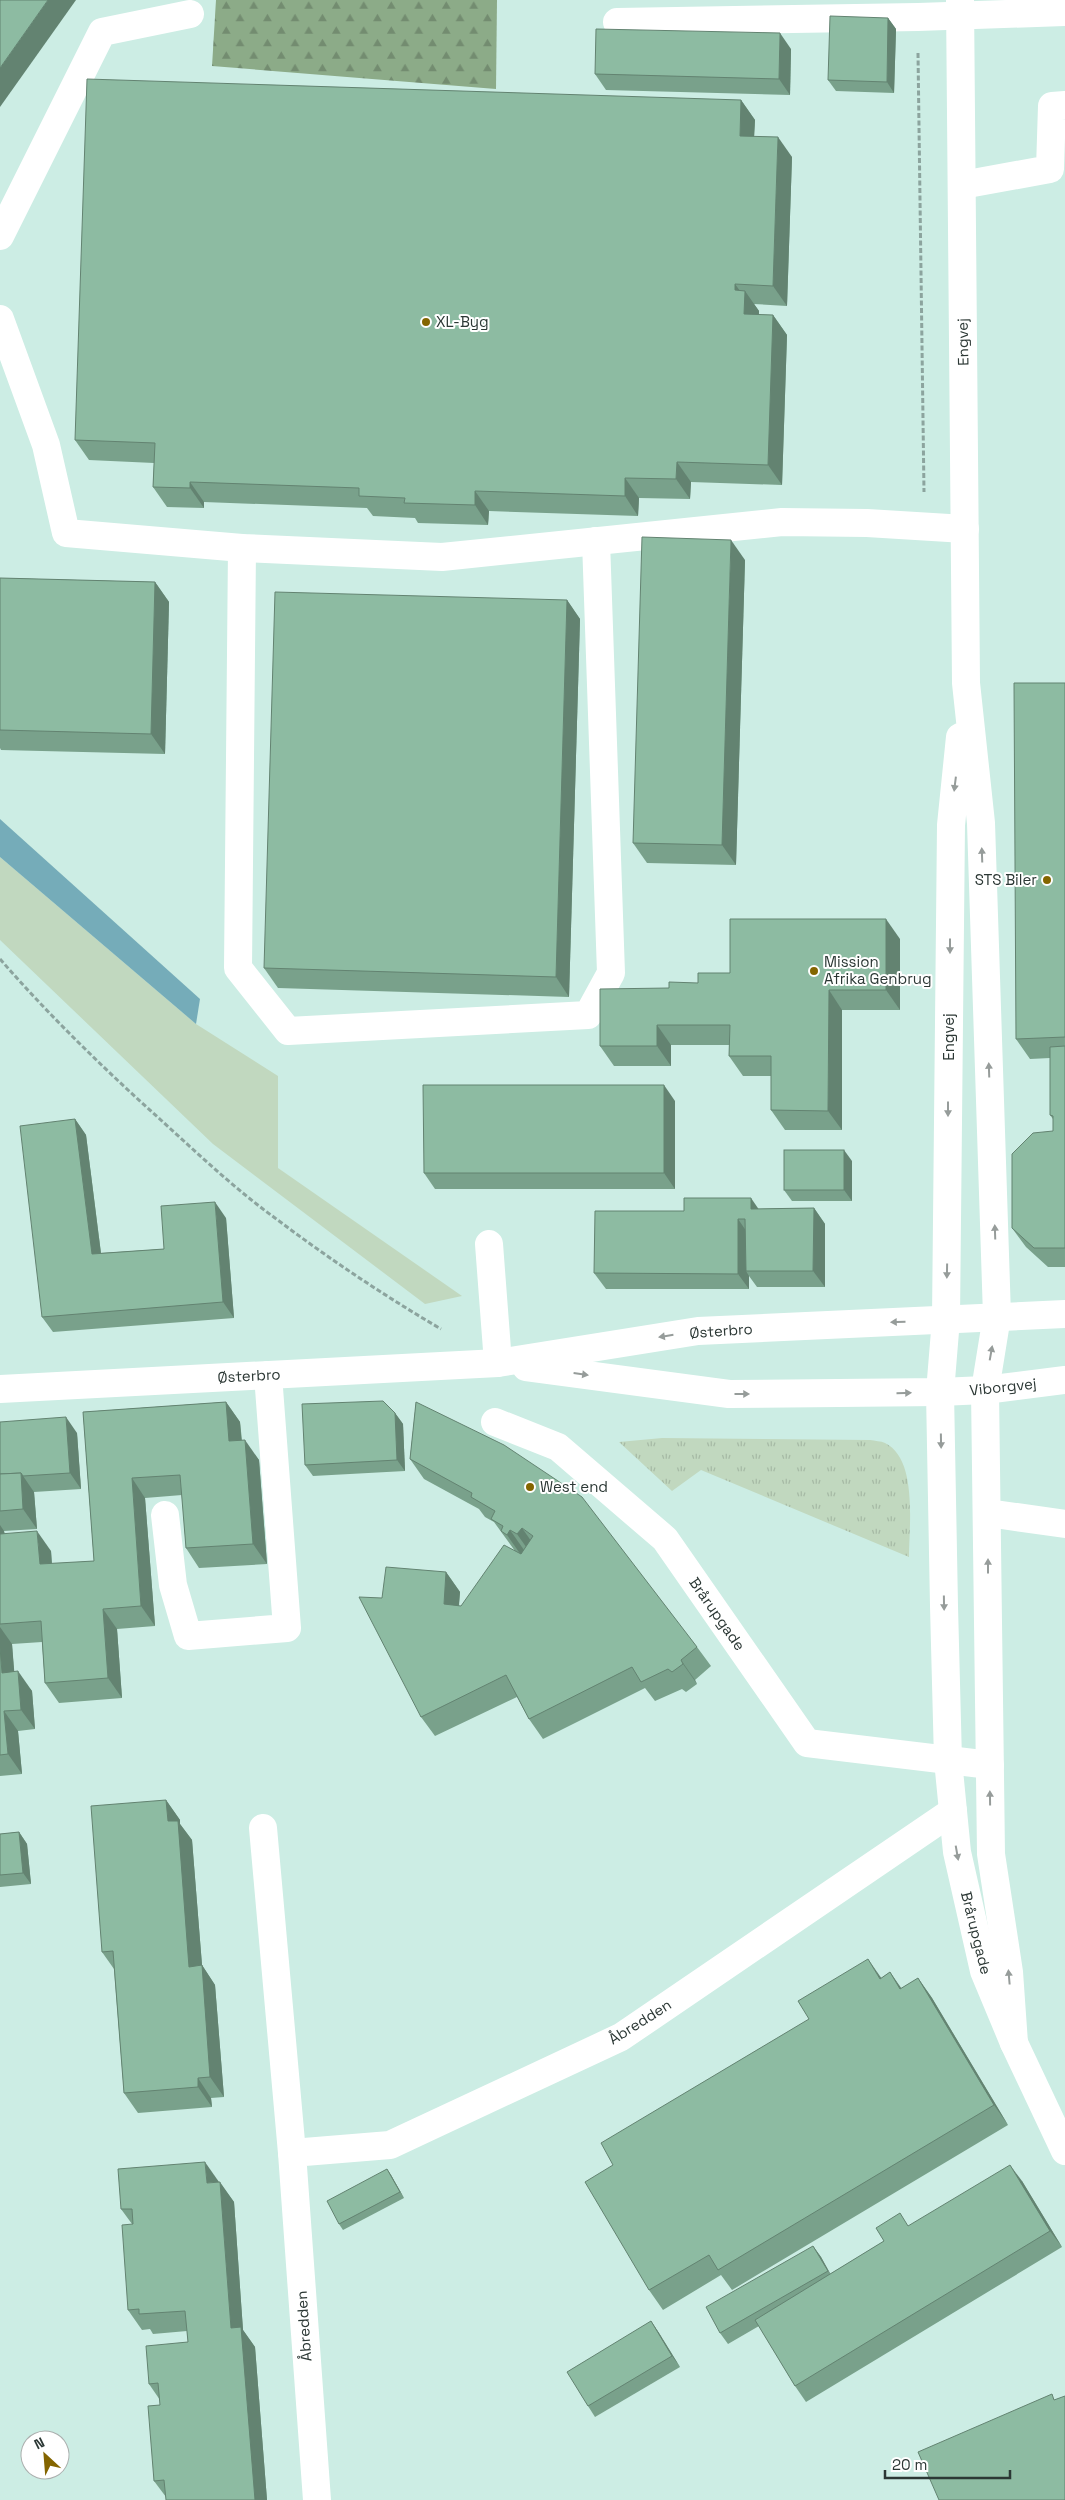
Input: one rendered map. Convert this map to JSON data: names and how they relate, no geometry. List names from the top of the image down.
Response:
{
  "streets": {
    "street": [
      "Engvej",
      "Østerbro",
      "Viborgvej",
      "Brårupgade",
      "Åbredden"
    ]
  },
  "crossings": [
    ["Engvej", "Østerbro"],
    ["Engvej", "Viborgvej"],
    ["Engvej", "Brårupgade"],
    ["Østerbro", "Viborgvej"],
    ["Østerbro", "Brårupgade"],
    ["Viborgvej", "Brårupgade"],
    ["Brårupgade", "Åbredden"]
  ],
  "places": [
    "XL-Byg",
    "STS Biler",
    "Mission Afrika Genbrug",
    "West end"
  ],
  "scale_bar": "20 m",
  "north": "top left"
}
